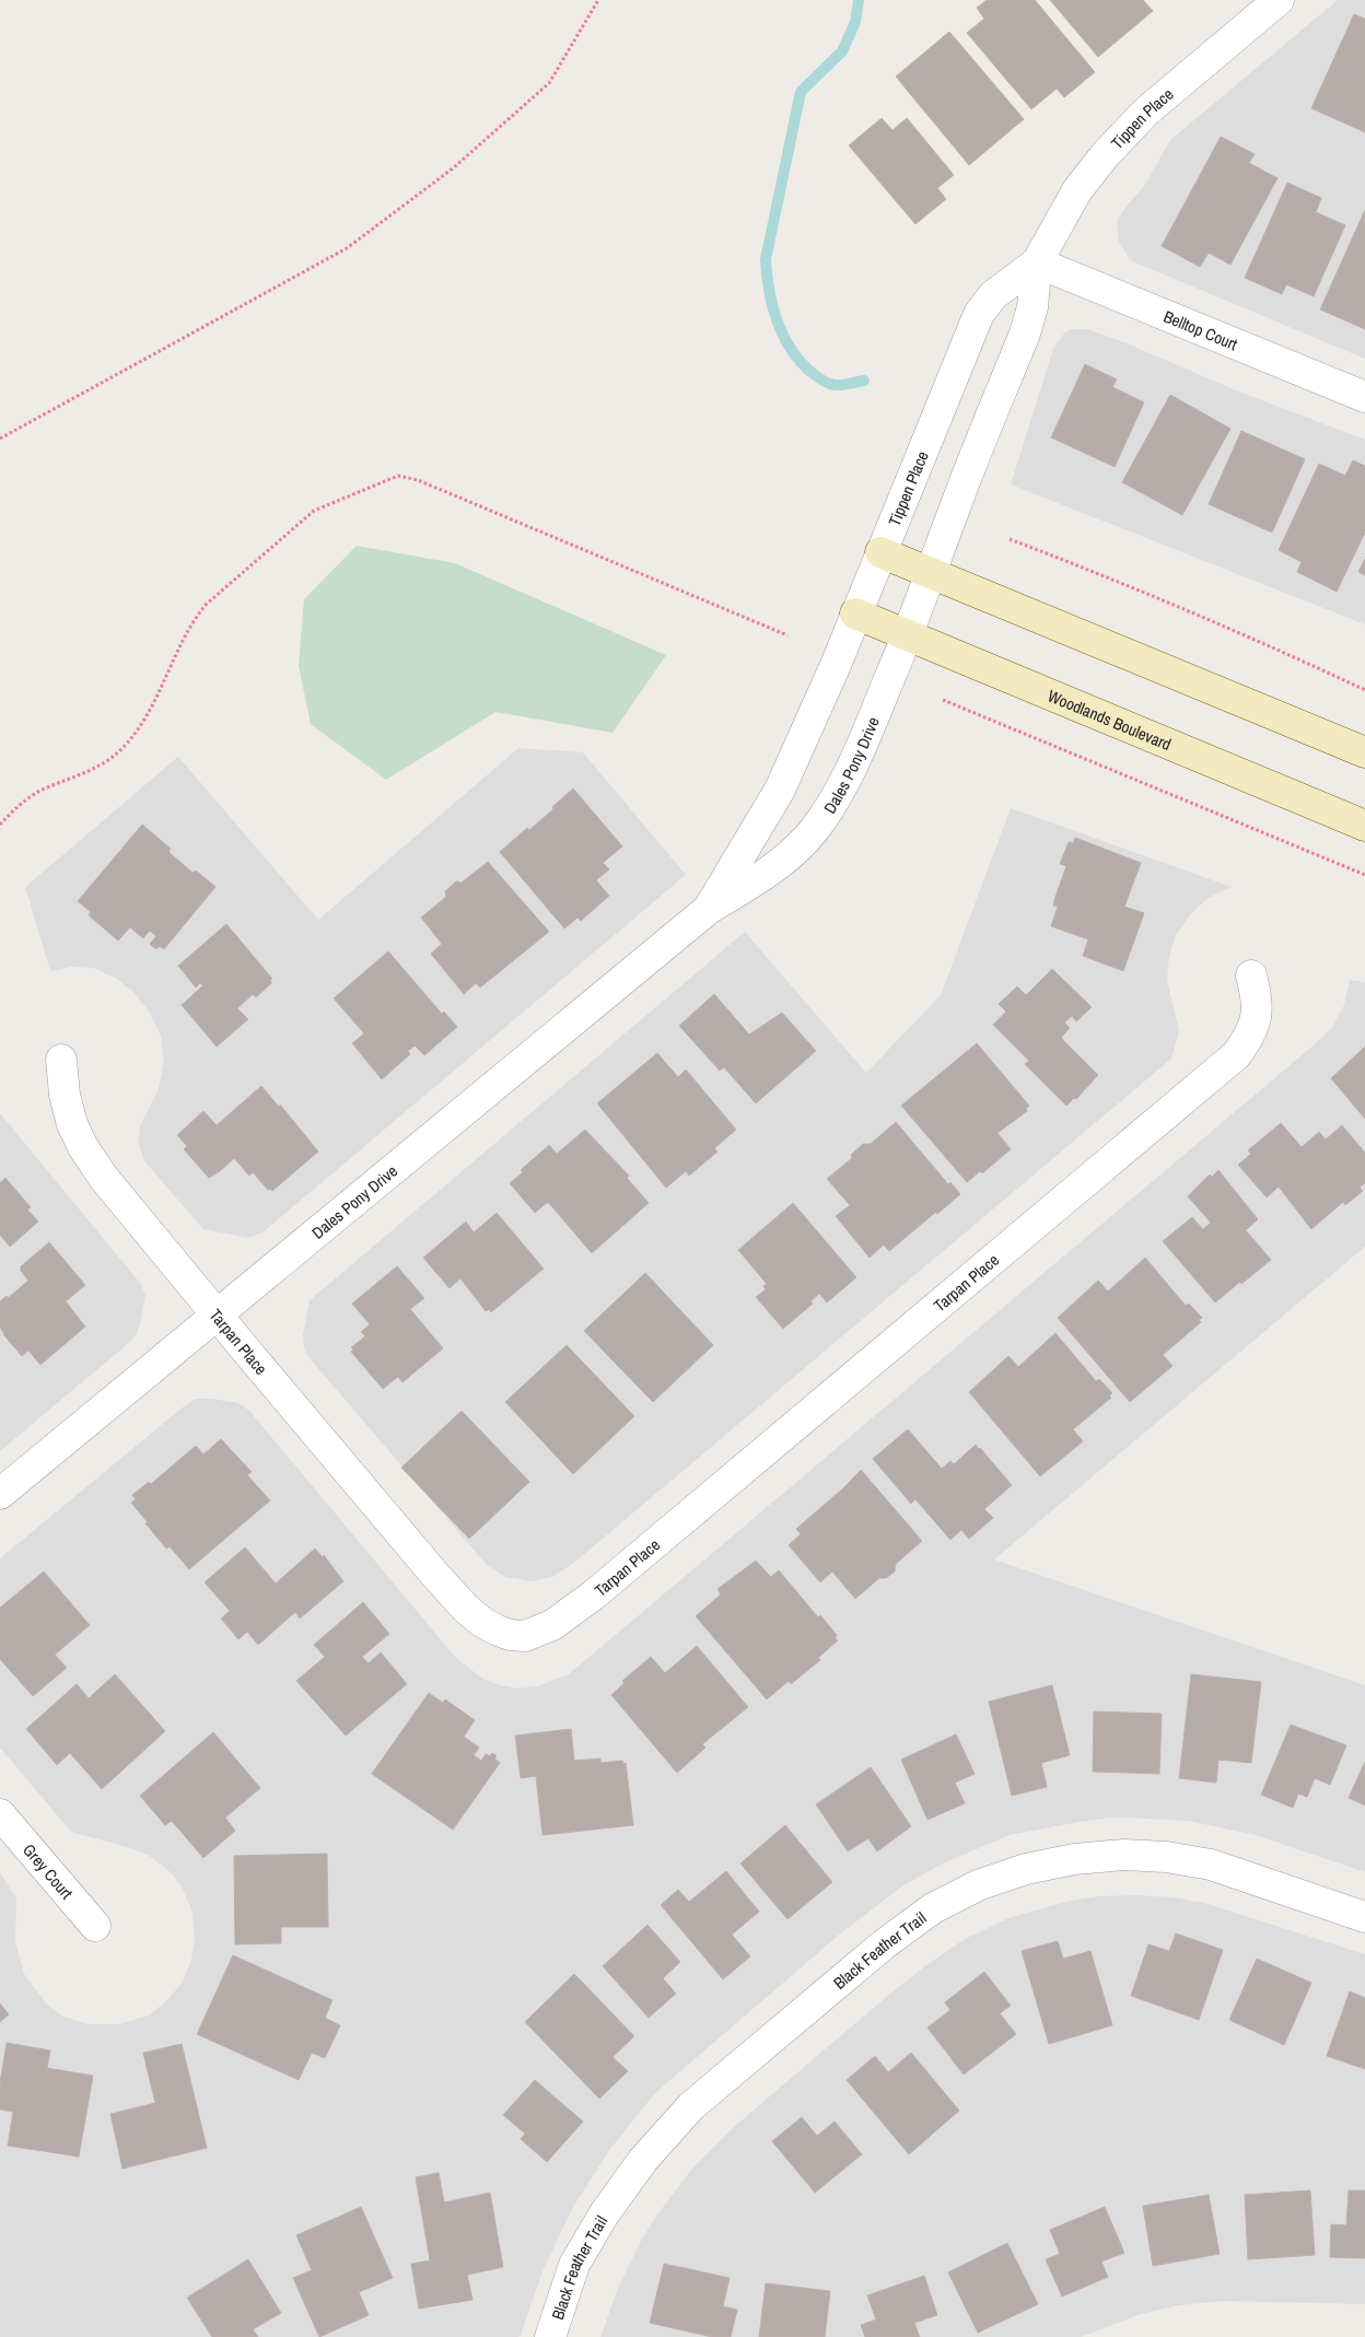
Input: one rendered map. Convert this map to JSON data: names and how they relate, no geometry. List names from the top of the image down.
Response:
{
  "streets": {
    "street": [
      "Tippen Place",
      "Belltop Court",
      "Woodlands Boulevard",
      "Dales Pony Drive",
      "Tarpan Place",
      "Grey Court",
      "Black Feather Trail"
    ]
  },
  "crossings": [
    ["Tippen Place", "Belltop Court"],
    ["Tippen Place", "Woodlands Boulevard"],
    ["Tippen Place", "Dales Pony Drive"],
    ["Woodlands Boulevard", "Dales Pony Drive"],
    ["Dales Pony Drive", "Tarpan Place"]
  ]
}
